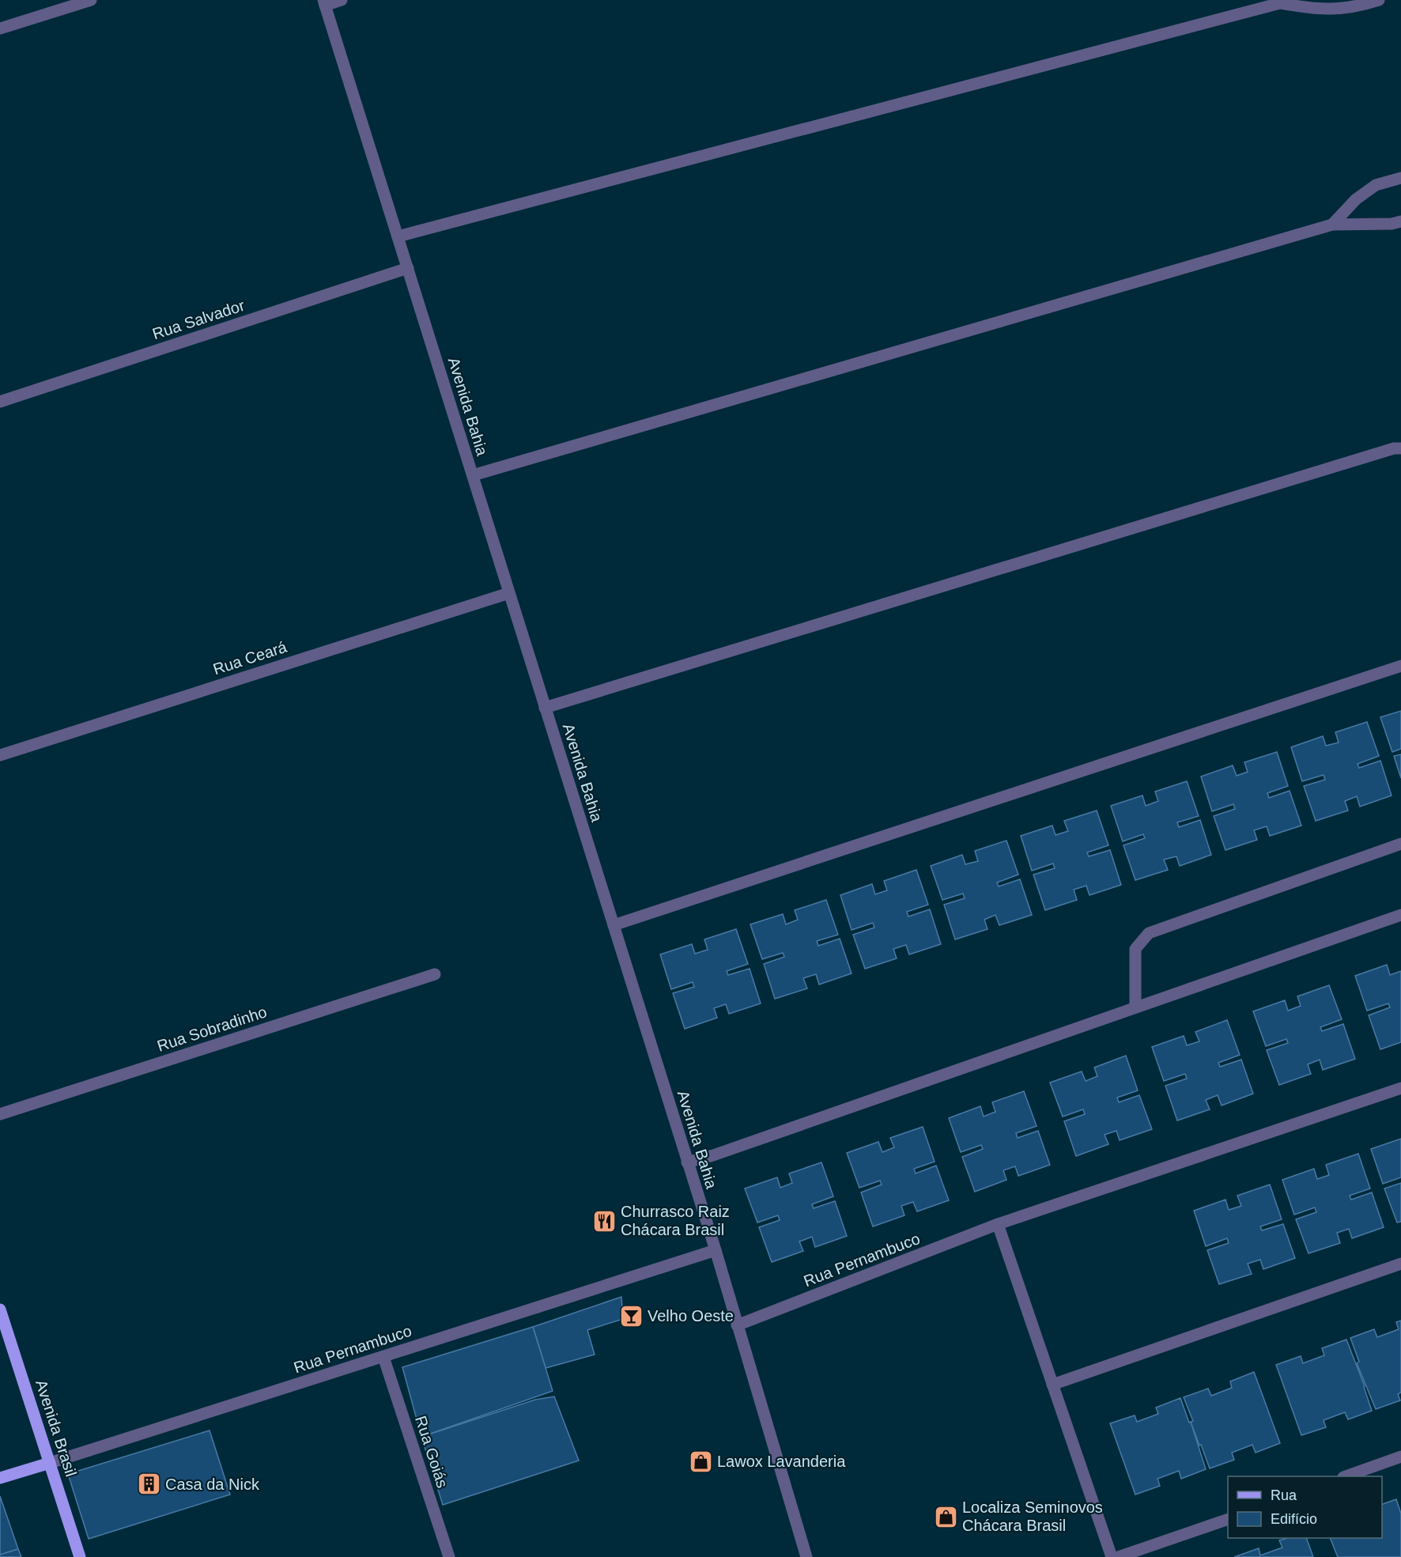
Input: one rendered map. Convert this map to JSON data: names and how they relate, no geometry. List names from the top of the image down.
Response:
{
  "streets": {
    "main road": ["Rua Pernambuco", "Avenida Brasil"],
    "street": [
      "Rua Salvador",
      "Avenida Bahia",
      "Rua Ceará",
      "Rua Sobradinho",
      "Rua Goiás"
    ]
  },
  "crossings": [
    ["Rua Salvador", "Avenida Bahia"],
    ["Avenida Bahia", "Rua Ceará"],
    ["Avenida Bahia", "Rua Pernambuco"],
    ["Rua Pernambuco", "Avenida Brasil"],
    ["Rua Pernambuco", "Rua Goiás"]
  ],
  "places": {
    "restaurant": ["Churrasco Raiz Chácara Brasil"],
    "bar": ["Velho Oeste"],
    "shop": ["Lawox Lavanderia", "Localiza Seminovos Chácara Brasil"],
    "building": ["Casa da Nick"]
  },
  "legend": ["Rua", "Edifício"]
}
